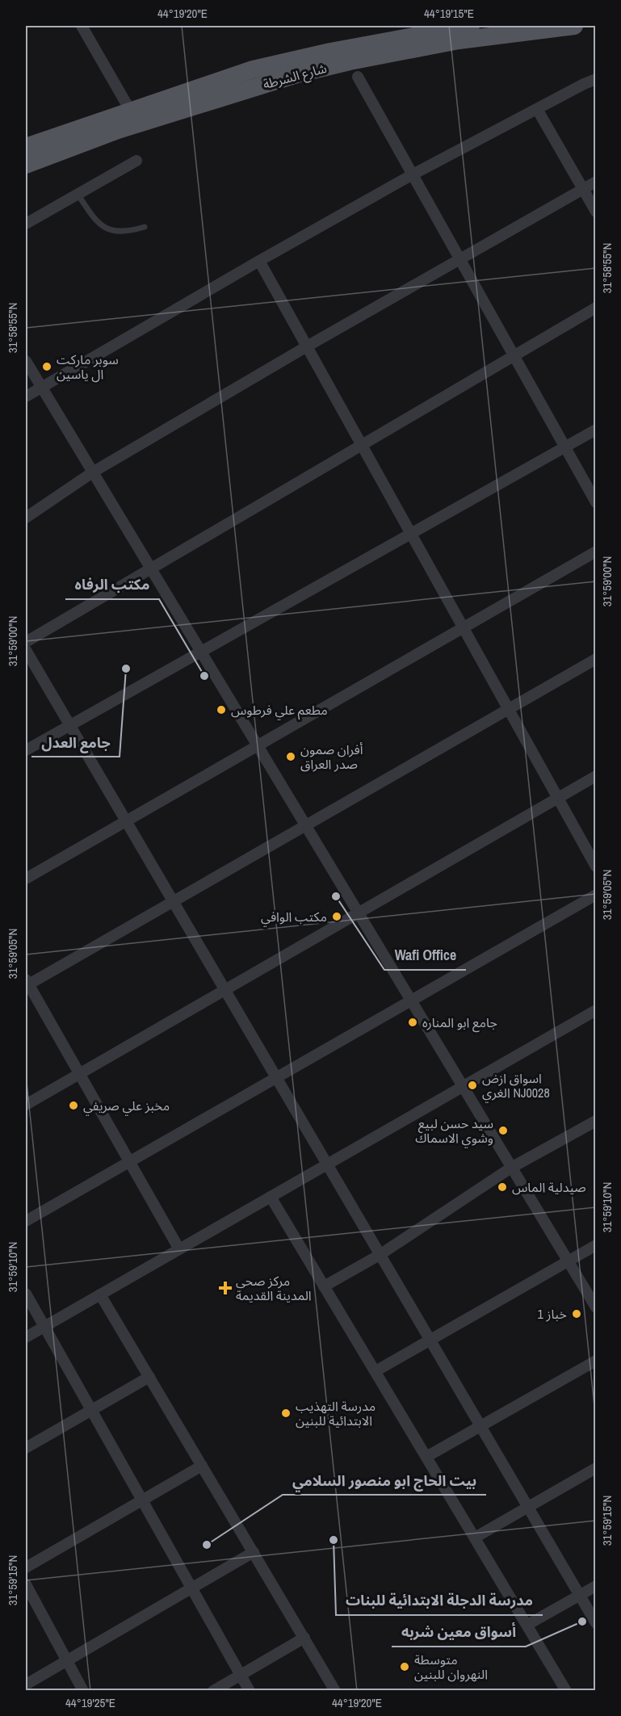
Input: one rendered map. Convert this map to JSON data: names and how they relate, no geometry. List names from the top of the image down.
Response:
{
  "streets": {
    "main road": ["شارع الشرطة"]
  },
  "places": {
    "other": [
      "سوبر ماركت ال ياسين",
      "جامع العدل",
      "مكتب الرفاه",
      "مطعم علي فرطوس",
      "أفران صمون صدر العراق",
      "Wafi Office",
      "مكتب الوافي",
      "جامع ابو المناره",
      "اسواق ازض الغري NJ0028",
      "مخبز علي صريفي",
      "سيد حسن لبيع وشوي الاسماك",
      "صيدلية الماس",
      "خباز 1",
      "مدرسة التهذيب الابتدائية للبنين",
      "مدرسة الدجلة الابتدائية للبنات",
      "بيت الحاج ابو منصور السلامي",
      "أسواق معين شربه",
      "متوسطة النهروان للبنين"
    ],
    "health": ["مركز صحي المدينة القديمة"]
  },
  "coordinates": [
    "44°19'20\"E",
    "44°19'15\"E",
    "31°58'55\"N",
    "31°59'00\"N",
    "31°59'05\"N",
    "31°59'10\"N",
    "31°59'15\"N",
    "44°19'25\"E"
  ]
}
